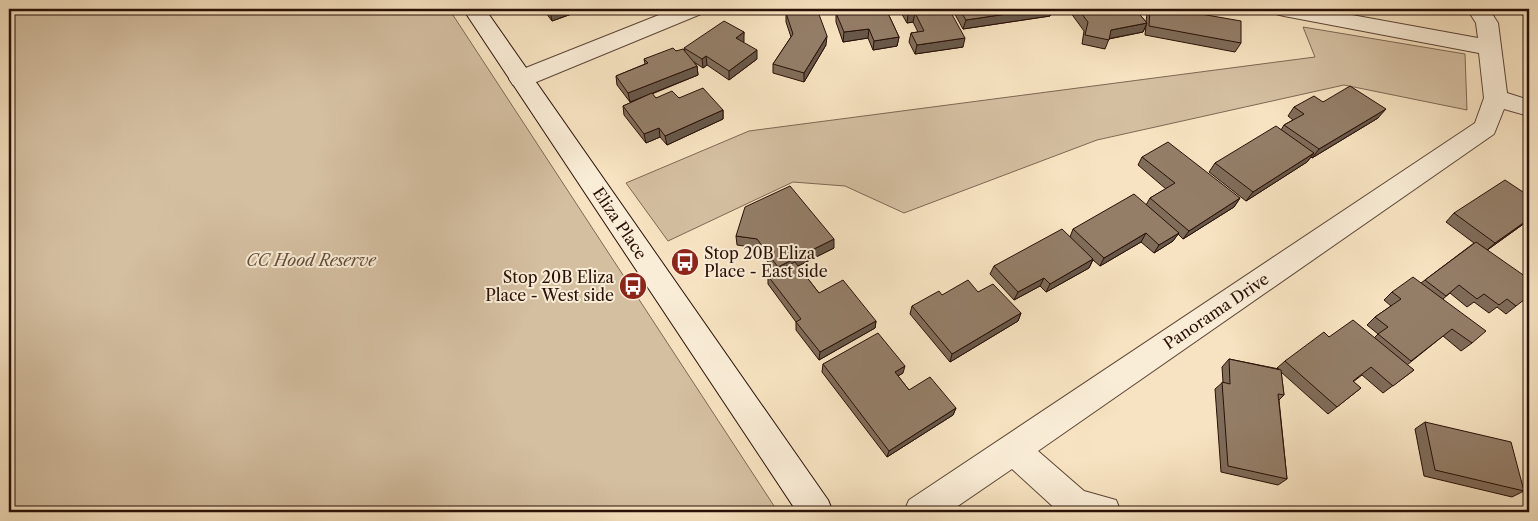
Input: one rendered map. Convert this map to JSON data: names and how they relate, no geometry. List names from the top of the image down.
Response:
{
  "streets": {
    "street": ["Eliza Place", "Panorama Drive"]
  },
  "parks": ["CC Hood Reserve"],
  "places": {
    "bus stop": ["Stop 20B Eliza Place - East side", "Stop 20B Eliza Place - West side"]
  }
}
